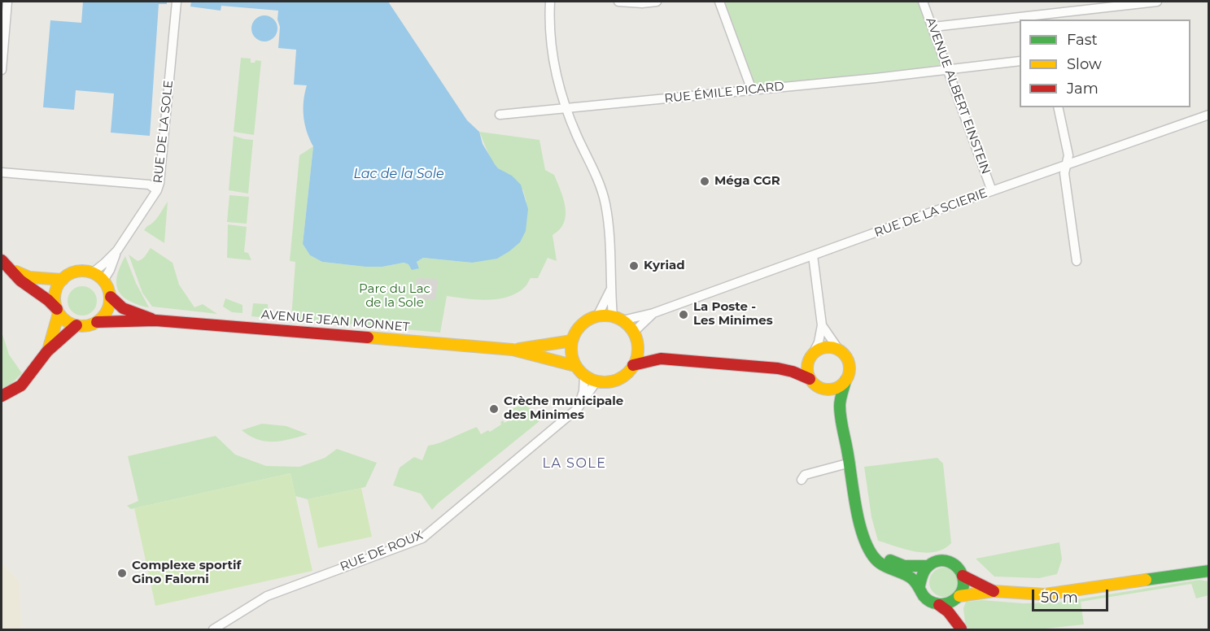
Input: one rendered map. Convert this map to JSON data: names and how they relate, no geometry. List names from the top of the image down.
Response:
{
  "streets": {
    "street": [
      "RUE ÉMILE PICARD",
      "AVENUE ALBERT EINSTEIN",
      "RUE DE LA SOLE",
      "RUE DE LA SCIERIE",
      "AVENUE JEAN MONNET",
      "RUE DE ROUX"
    ]
  },
  "crossings": [
    ["RUE ÉMILE PICARD", "AVENUE ALBERT EINSTEIN"],
    ["AVENUE ALBERT EINSTEIN", "RUE DE LA SCIERIE"],
    ["RUE DE LA SOLE", "AVENUE JEAN MONNET"],
    ["RUE DE LA SCIERIE", "AVENUE JEAN MONNET"],
    ["RUE DE LA SCIERIE", "RUE DE ROUX"],
    ["AVENUE JEAN MONNET", "RUE DE ROUX"]
  ],
  "districts": ["LA SOLE"],
  "water": ["Lac de la Sole"],
  "parks": ["Parc du Lac de la Sole"],
  "places": [
    "Méga CGR",
    "Kyriad",
    "La Poste - Les Minimes",
    "Crèche municipale des Minimes",
    "Complexe sportif Gino Falorni"
  ],
  "legend": ["Fast", "Slow", "Jam"],
  "scale_bar": "50 m"
}
